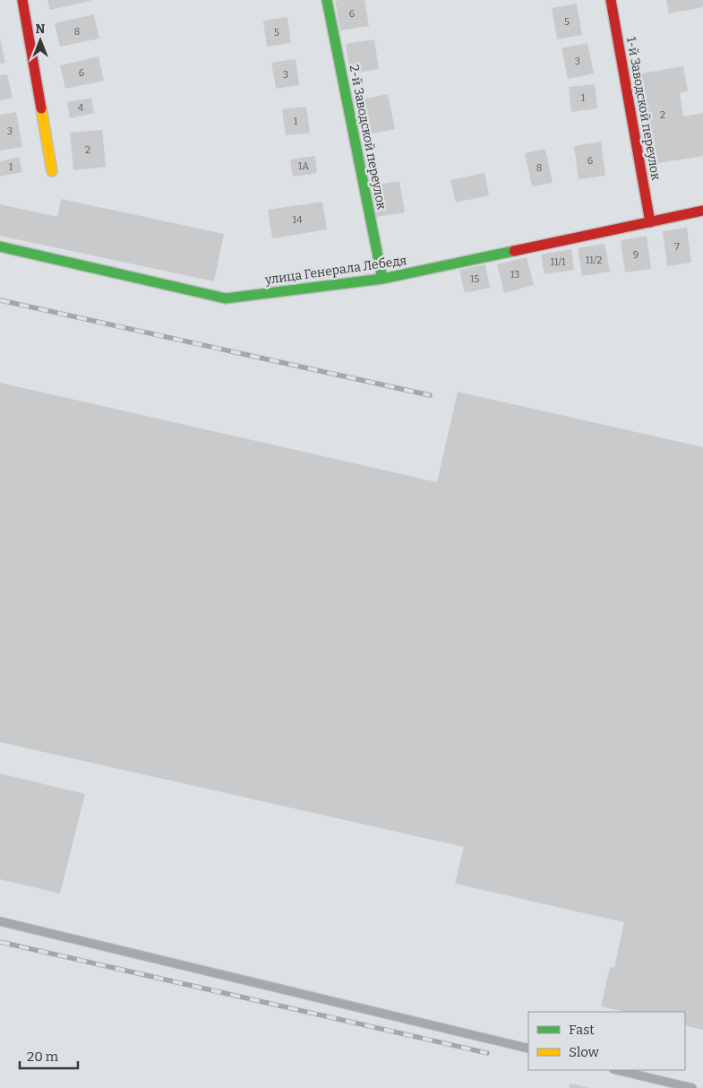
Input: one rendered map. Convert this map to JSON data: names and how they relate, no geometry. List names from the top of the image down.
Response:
{
  "streets": {
    "street": ["1-й Заводской переулок", "2-й Заводской переулок", "улица Генерала Лебедя"]
  },
  "crossings": [
    ["1-й Заводской переулок", "улица Генерала Лебедя"],
    ["2-й Заводской переулок", "улица Генерала Лебедя"]
  ],
  "house_numbers": [
    "6",
    "5",
    "8",
    "5",
    "3",
    "6",
    "3",
    "1",
    "4",
    "2",
    "1",
    "3",
    "2",
    "6",
    "1А",
    "1",
    "8",
    "14",
    "7",
    "9",
    "11/2",
    "11/1",
    "13",
    "15"
  ],
  "legend": ["Fast", "Slow"],
  "scale_bar": "20 m",
  "north": "top"
}
